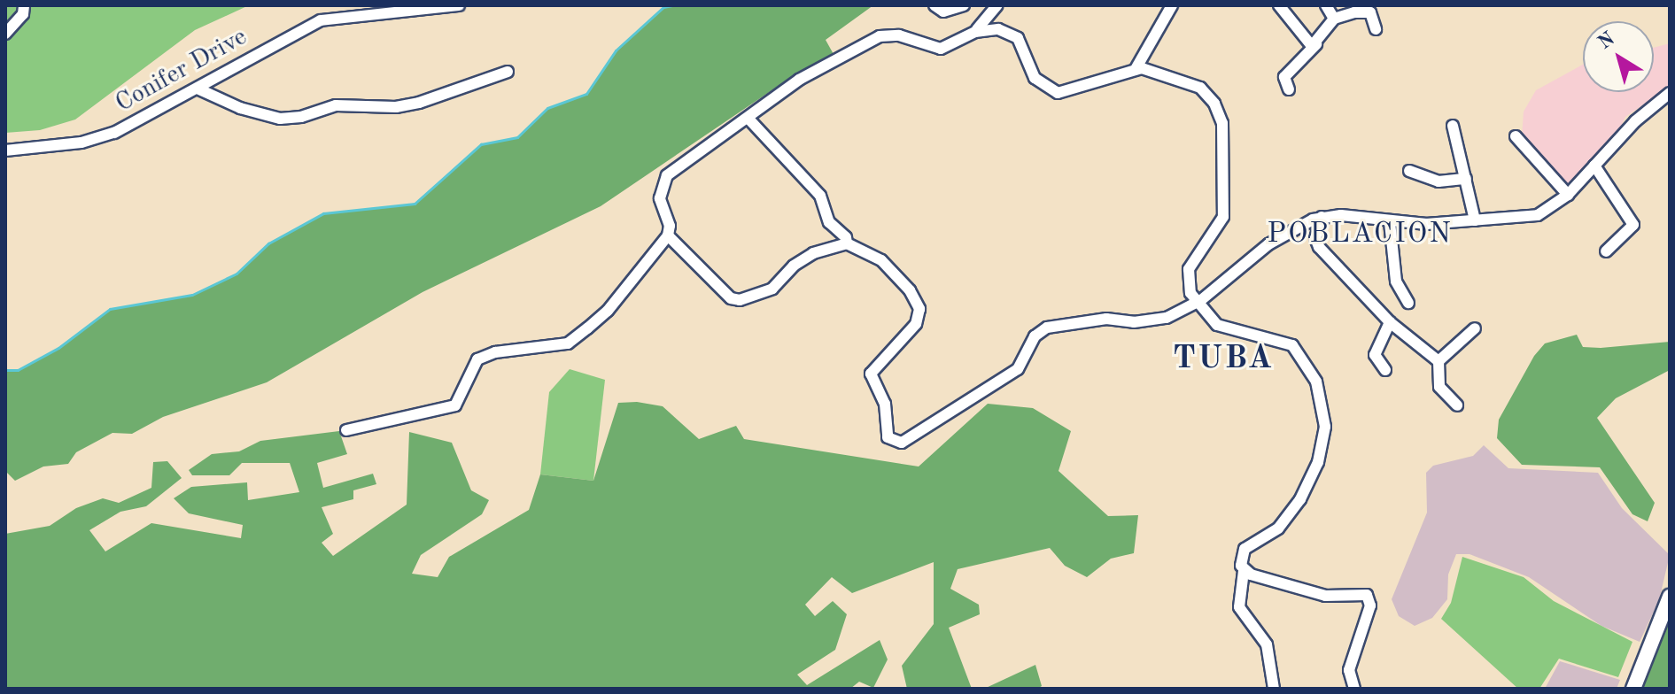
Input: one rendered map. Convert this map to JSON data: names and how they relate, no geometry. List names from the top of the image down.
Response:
{
  "streets": {
    "street": ["Conifer Drive"]
  },
  "districts": ["POBLACION", "TUBA"],
  "north": "top left"
}
